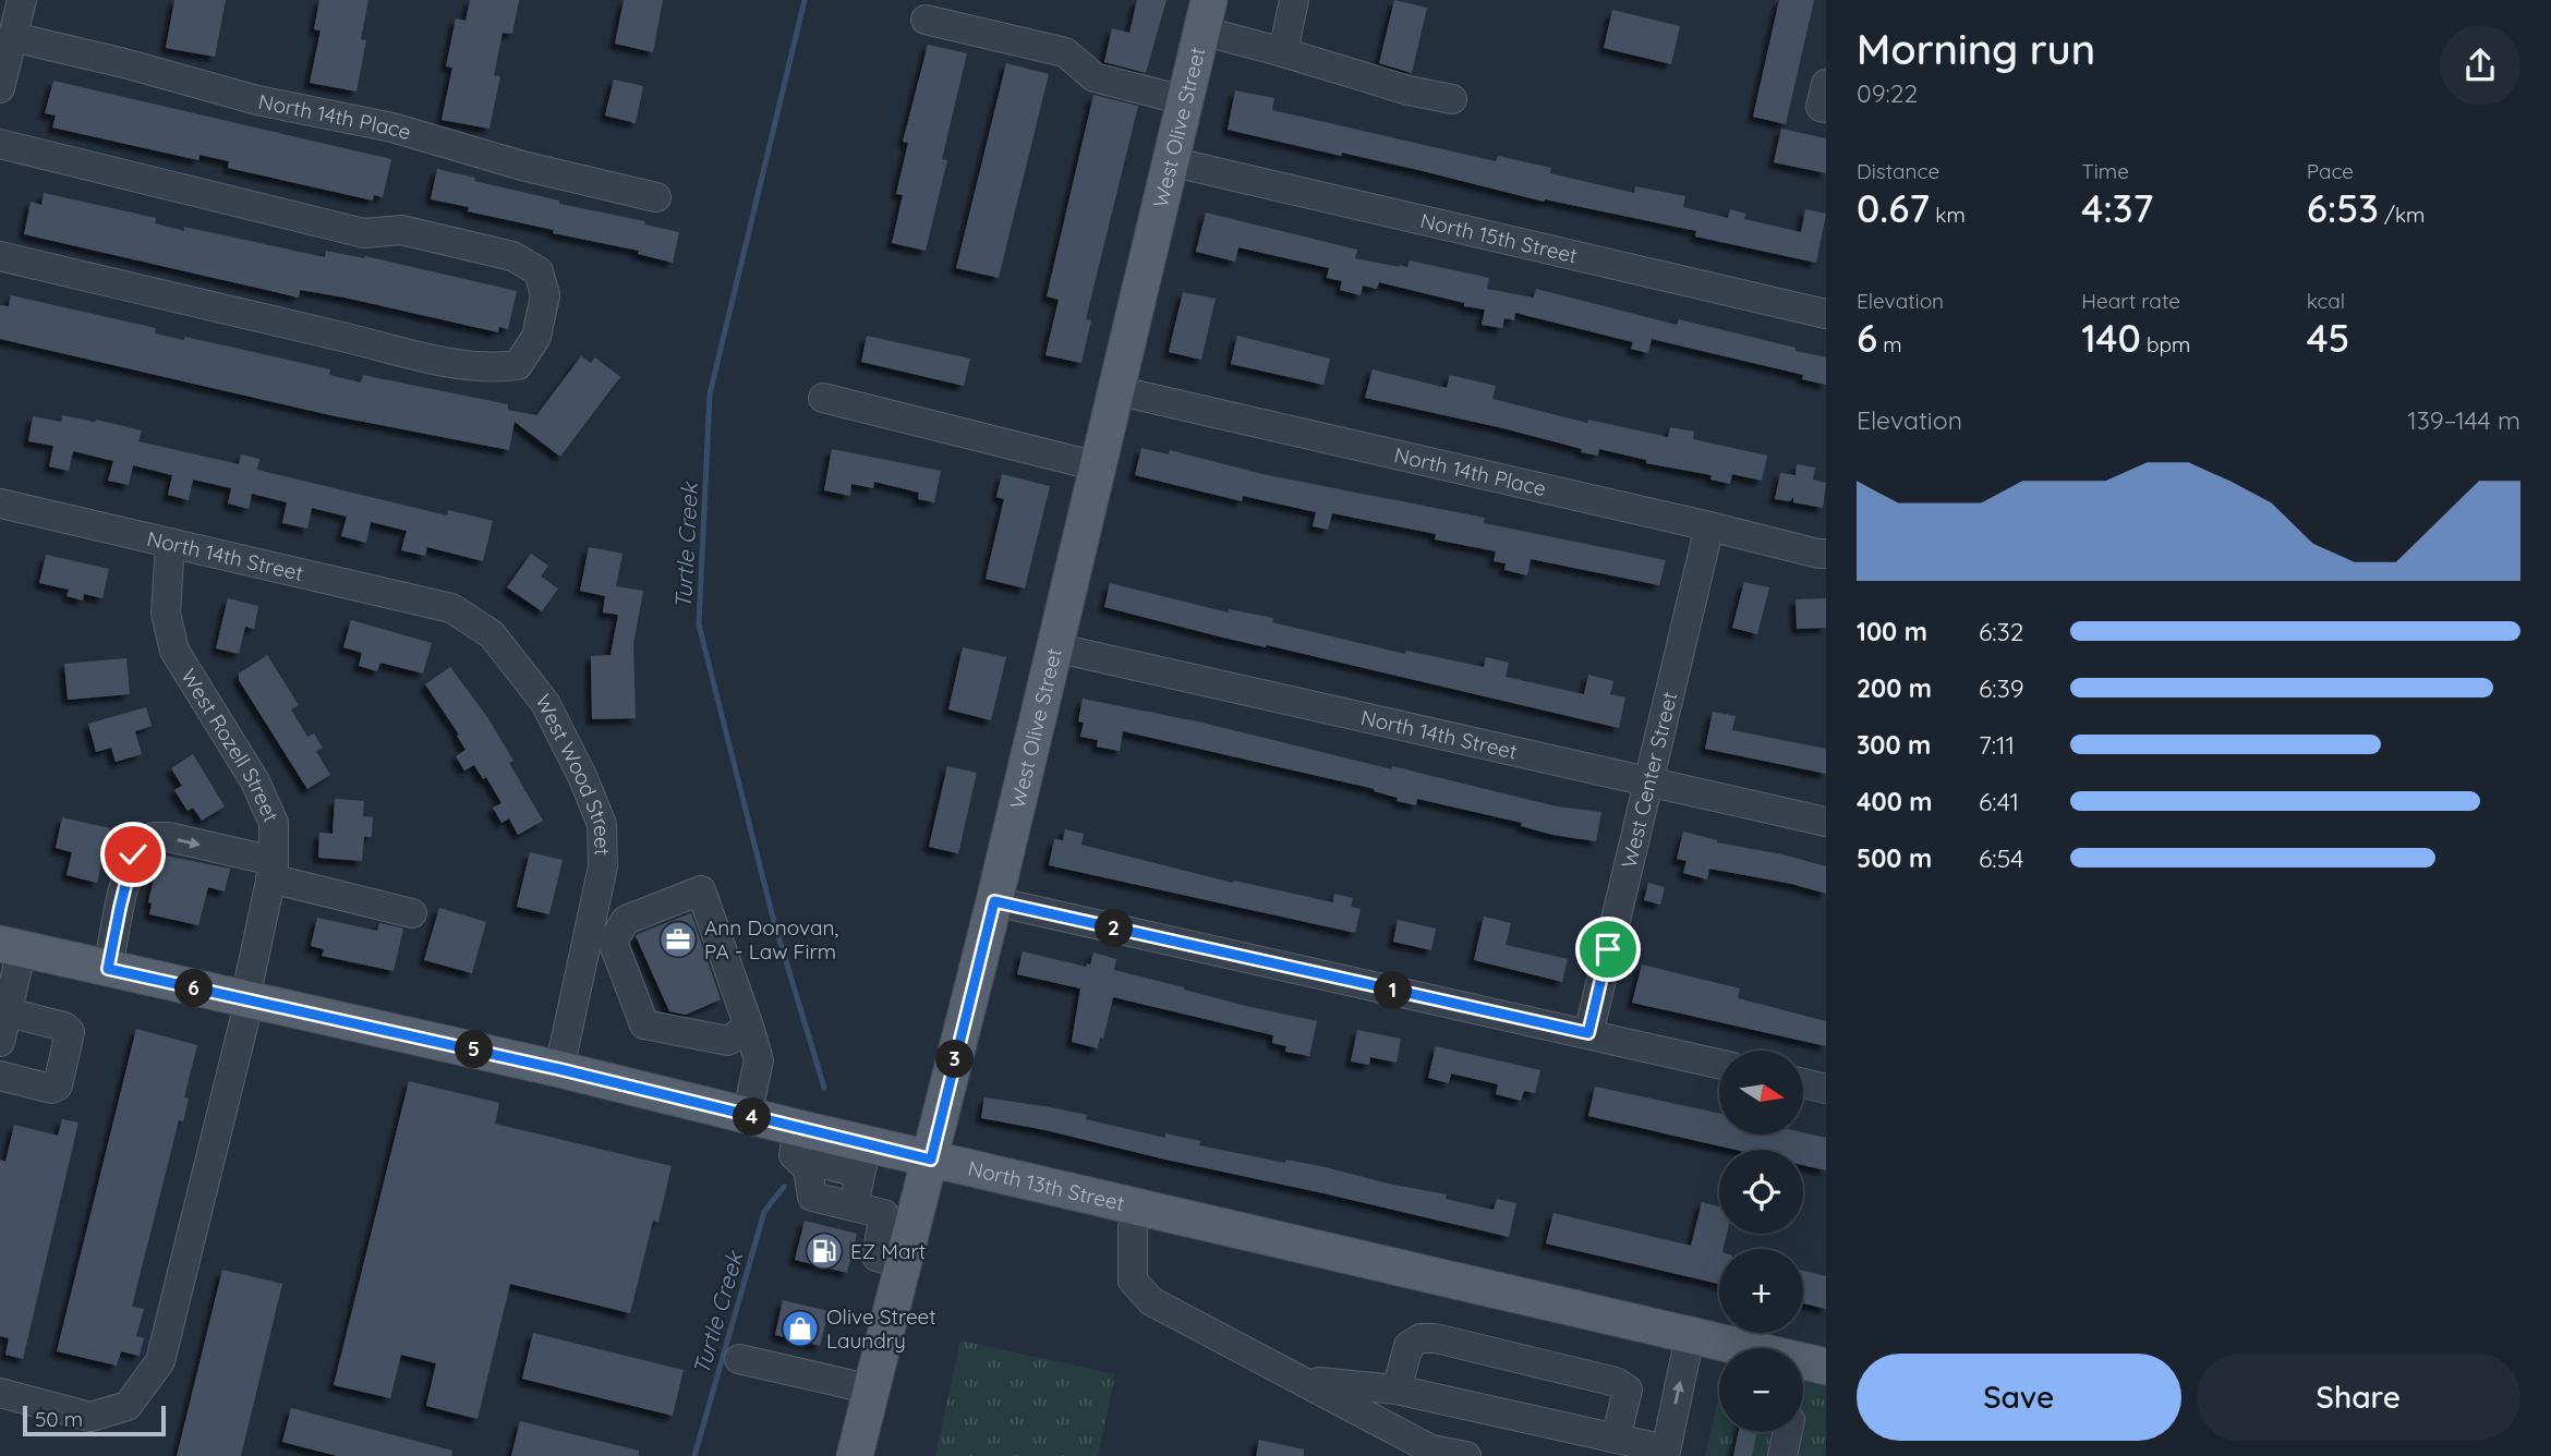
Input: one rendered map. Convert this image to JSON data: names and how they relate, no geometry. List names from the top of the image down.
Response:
{
  "streets": {
    "main road": ["West Olive Street", "North 13th Street"],
    "street": [
      "North 14th Place",
      "North 15th Street",
      "North 14th Street",
      "West Rozell Street",
      "West Wood Street",
      "West Center Street"
    ]
  },
  "crossings": [
    ["North 14th Place", "West Olive Street"],
    ["North 14th Place", "West Center Street"],
    ["West Olive Street", "North 15th Street"],
    ["West Olive Street", "North 14th Street"],
    ["West Olive Street", "North 13th Street"],
    ["North 14th Street", "West Rozell Street"],
    ["North 14th Street", "West Wood Street"],
    ["North 14th Street", "West Center Street"],
    ["West Rozell Street", "North 13th Street"],
    ["West Wood Street", "North 13th Street"]
  ],
  "water": ["Turtle Creek"],
  "places": {
    "office": ["Ann Donovan, PA - Law Firm"],
    "fuel station": ["EZ Mart"],
    "shop": ["Olive Street Laundry"]
  },
  "scale_bar": "50 m",
  "north": "right",
  "page": {
    "heading": ["Morning run", "09:22"],
    "stats": [
      ["Distance", "0.67 km"],
      ["Time", "4:37"],
      ["Pace", "6:53 /km"],
      ["Elevation", "6 m"],
      ["Heart rate", "140 bpm"],
      ["kcal", "45"]
    ],
    "chart": ["Elevation", "139–144 m"],
    "list": [
      {
        "name": "100 m",
        "note": "6:32"
      },
      {
        "name": "200 m",
        "note": "6:39"
      },
      {
        "name": "300 m",
        "note": "7:11"
      },
      {
        "name": "400 m",
        "note": "6:41"
      },
      {
        "name": "500 m",
        "note": "6:54"
      }
    ],
    "pins": [
      "2",
      "6",
      "1",
      "5",
      "3",
      "4"
    ],
    "map_buttons": ["+", "−"],
    "buttons": ["Save", "Share"],
    "scale": "50 m"
  }
}
